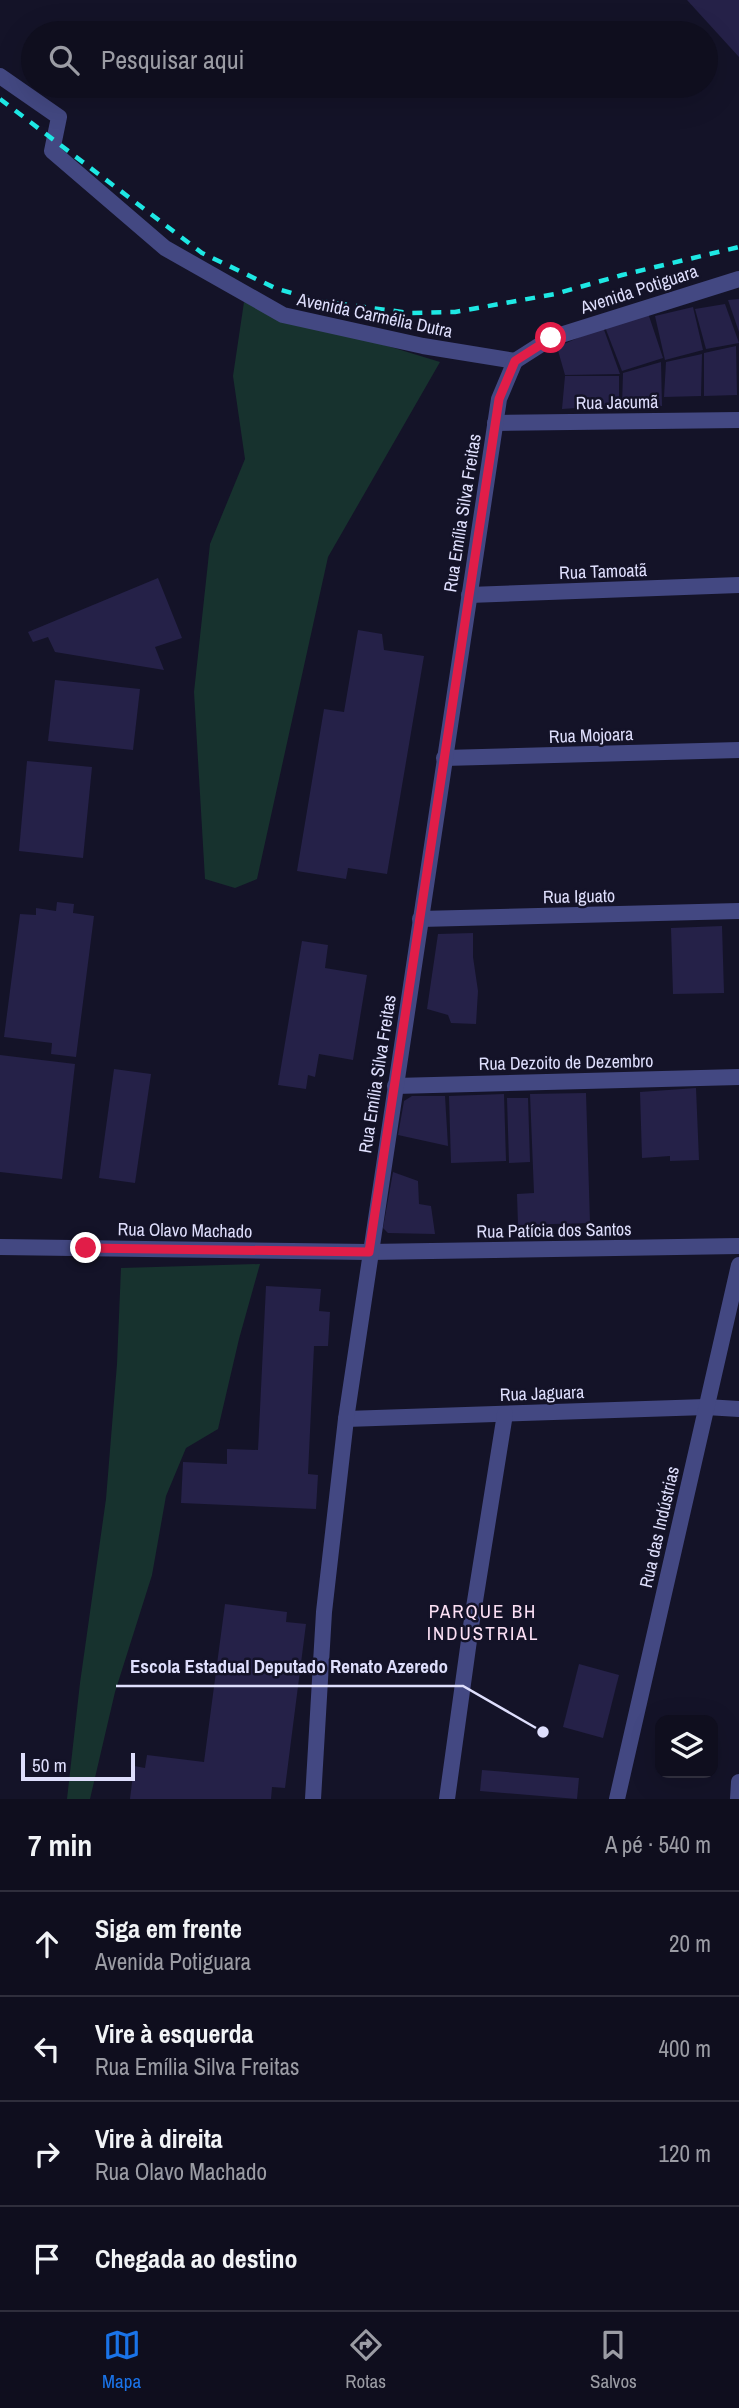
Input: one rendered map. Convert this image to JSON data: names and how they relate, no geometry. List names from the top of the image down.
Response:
{
  "streets": {
    "street": [
      "Avenida Potiguara",
      "Avenida Carmélia Dutra",
      "Rua Jacumã",
      "Rua Emília Silva Freitas",
      "Rua Tamoatã",
      "Rua Mojoara",
      "Rua Iguato",
      "Rua Dezoito de Dezembro",
      "Rua Olavo Machado",
      "Rua Patícia dos Santos",
      "Rua Jaguara",
      "Rua das Indústrias"
    ]
  },
  "crossings": [
    ["Avenida Potiguara", "Avenida Carmélia Dutra"],
    ["Avenida Potiguara", "Rua Emília Silva Freitas"],
    ["Avenida Carmélia Dutra", "Rua Emília Silva Freitas"],
    ["Rua Jacumã", "Rua Emília Silva Freitas"],
    ["Rua Emília Silva Freitas", "Rua Tamoatã"],
    ["Rua Emília Silva Freitas", "Rua Mojoara"],
    ["Rua Emília Silva Freitas", "Rua Iguato"],
    ["Rua Emília Silva Freitas", "Rua Dezoito de Dezembro"],
    ["Rua Emília Silva Freitas", "Rua Olavo Machado"],
    ["Rua Emília Silva Freitas", "Rua Patícia dos Santos"],
    ["Rua Emília Silva Freitas", "Rua Jaguara"],
    ["Rua Olavo Machado", "Rua Patícia dos Santos"],
    ["Rua Jaguara", "Rua das Indústrias"]
  ],
  "districts": ["PARQUE BH INDUSTRIAL"],
  "places": ["Escola Estadual Deputado Renato Azeredo"],
  "scale_bar": "50 m",
  "page": {
    "search": "Pesquisar aqui",
    "scale": "50 m",
    "heading": ["7 min", "A pé · 540 m"],
    "list": [
      ["Siga em frente", "Avenida Potiguara", "20 m"],
      ["Vire à esquerda", "Rua Emília Silva Freitas", "400 m"],
      ["Vire à direita", "Rua Olavo Machado", "120 m"],
      "Chegada ao destino"
    ],
    "nav": ["Mapa", "Rotas", "Salvos"]
  }
}
